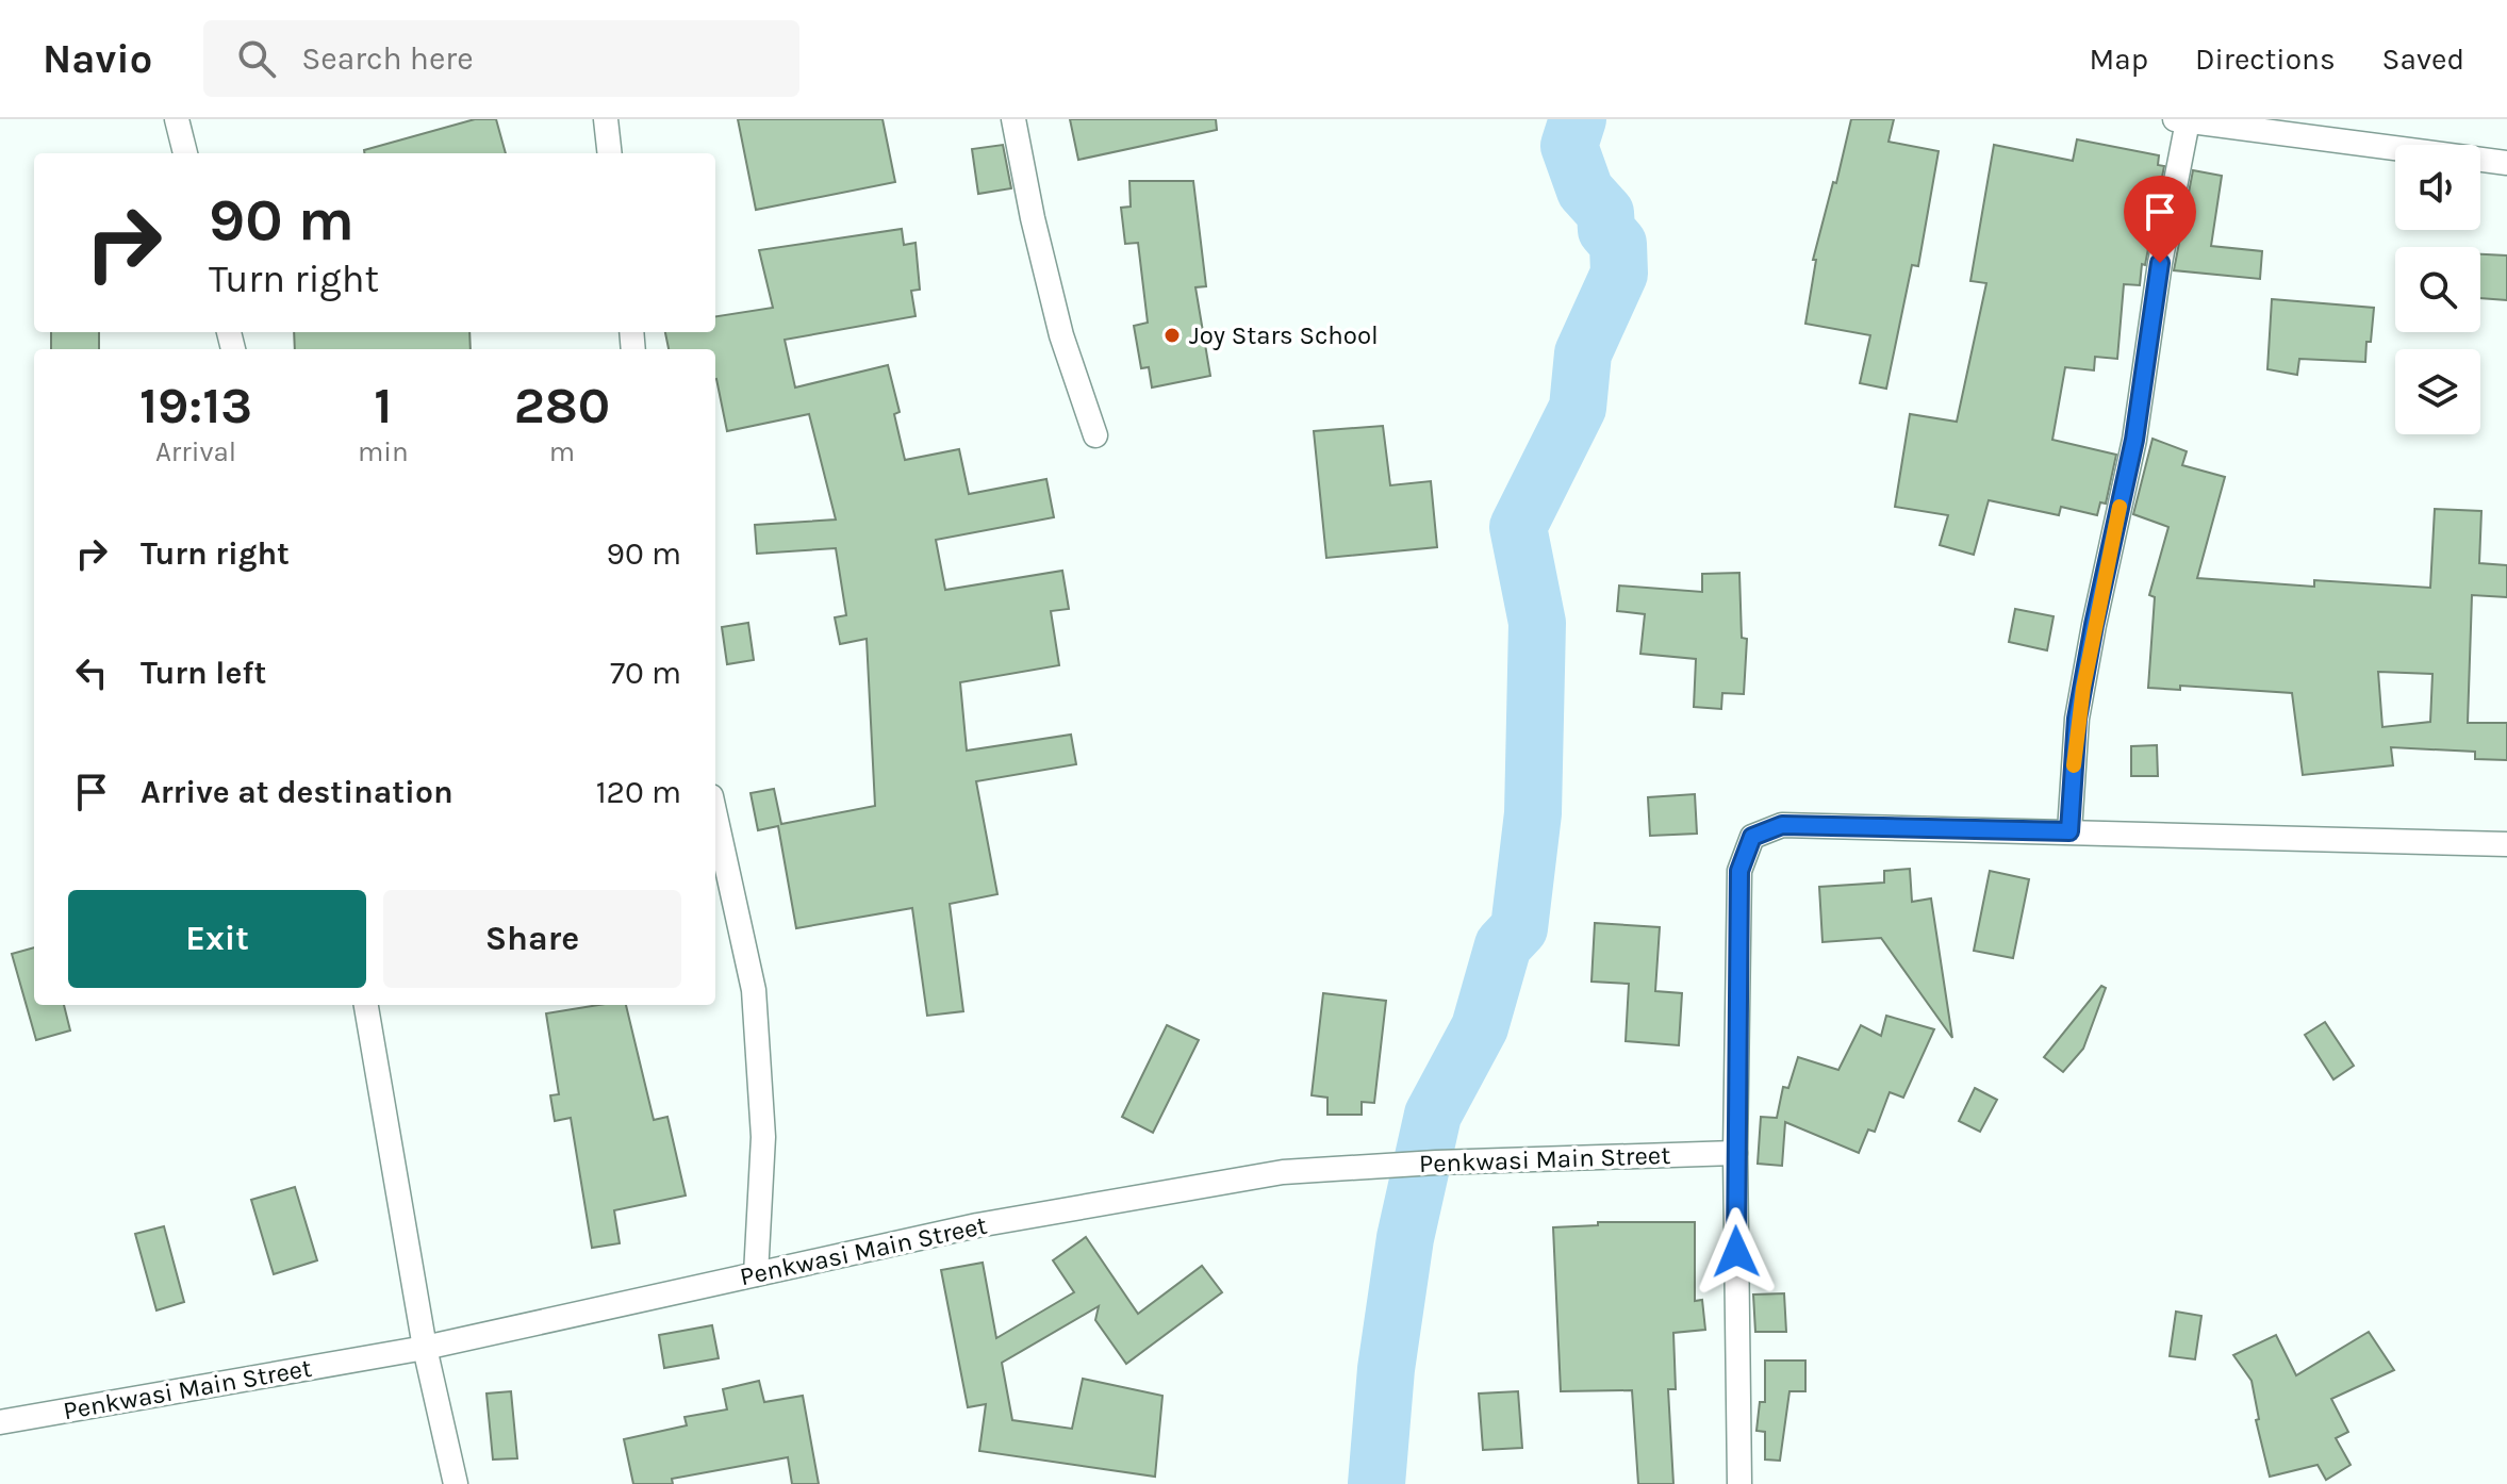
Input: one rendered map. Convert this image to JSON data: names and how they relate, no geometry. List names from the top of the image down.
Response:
{
  "streets": {
    "street": ["Penkwasi Main Street"]
  },
  "places": ["Joy Stars School"],
  "page": {
    "header": "Navio",
    "search": "Search here",
    "nav": ["Map", "Directions", "Saved"],
    "turn": ["90 m", "Turn right"],
    "eta": [
      "19:13",
      "Arrival",
      "1",
      "min",
      "280",
      "m"
    ],
    "list": [
      {
        "name": "Turn right",
        "value": "90 m"
      },
      {
        "name": "Turn left",
        "value": "70 m"
      },
      {
        "name": "Arrive at destination",
        "value": "120 m"
      }
    ],
    "buttons": ["Exit", "Share"]
  }
}
